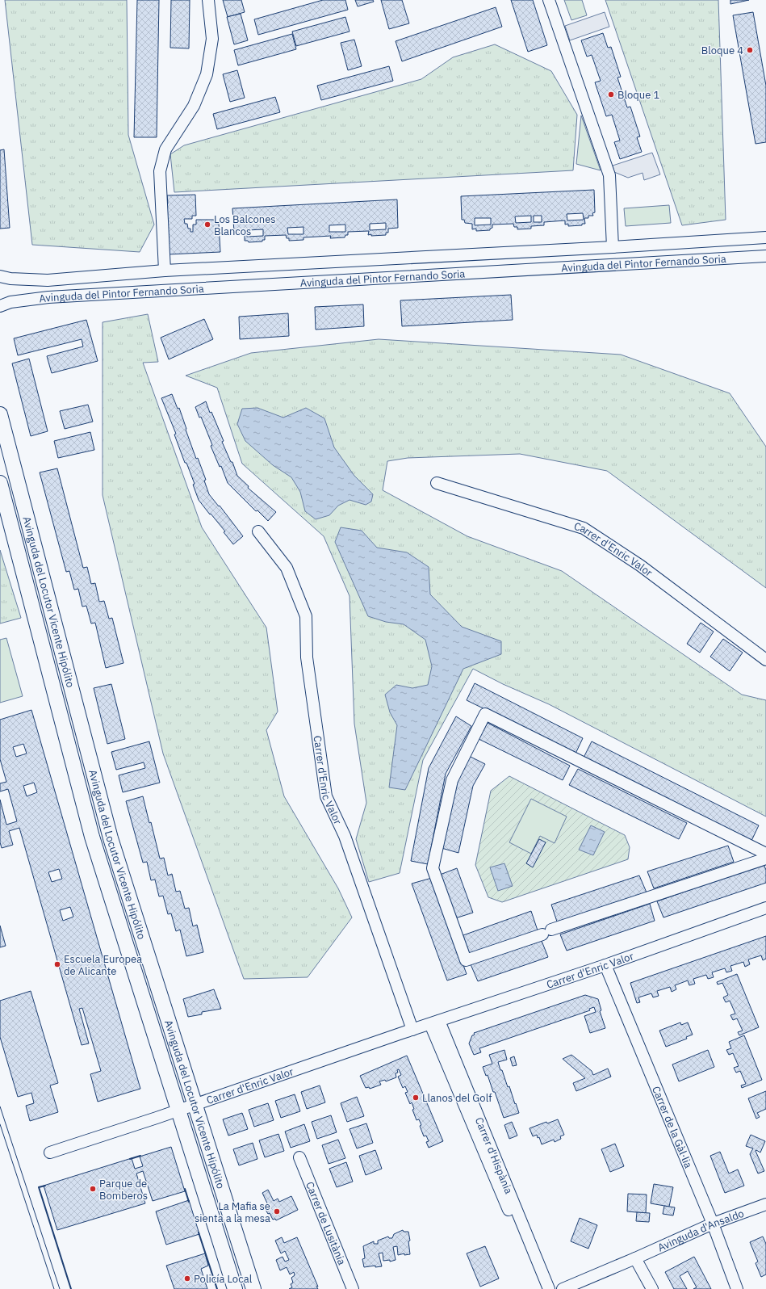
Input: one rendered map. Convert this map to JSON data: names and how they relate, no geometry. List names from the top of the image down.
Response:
{
  "streets": {
    "main road": ["Avinguda del Locutor Vicente Hipólito"],
    "street": [
      "Avinguda del Pintor Fernando Soria",
      "Carrer d'Enric Valor",
      "Carrer de la Gàl·lia",
      "Carrer d'Hispània",
      "Carrer de Lusitània",
      "Avinguda d'Ansaldo"
    ]
  },
  "crossings": [
    ["Carrer d'Enric Valor", "Avinguda del Locutor Vicente Hipólito"],
    ["Carrer d'Enric Valor", "Carrer de la Gàl·lia"],
    ["Carrer d'Enric Valor", "Carrer d'Hispània"],
    ["Carrer de la Gàl·lia", "Avinguda d'Ansaldo"]
  ],
  "places": [
    "Bloque 4",
    "Bloque 1",
    "Los Balcones Blancos",
    "Escuela Europea de Alicante",
    "Llanos del Golf",
    "Parque de Bomberos",
    "La Mafia se sienta a la mesa",
    "Policía Local"
  ]
}
